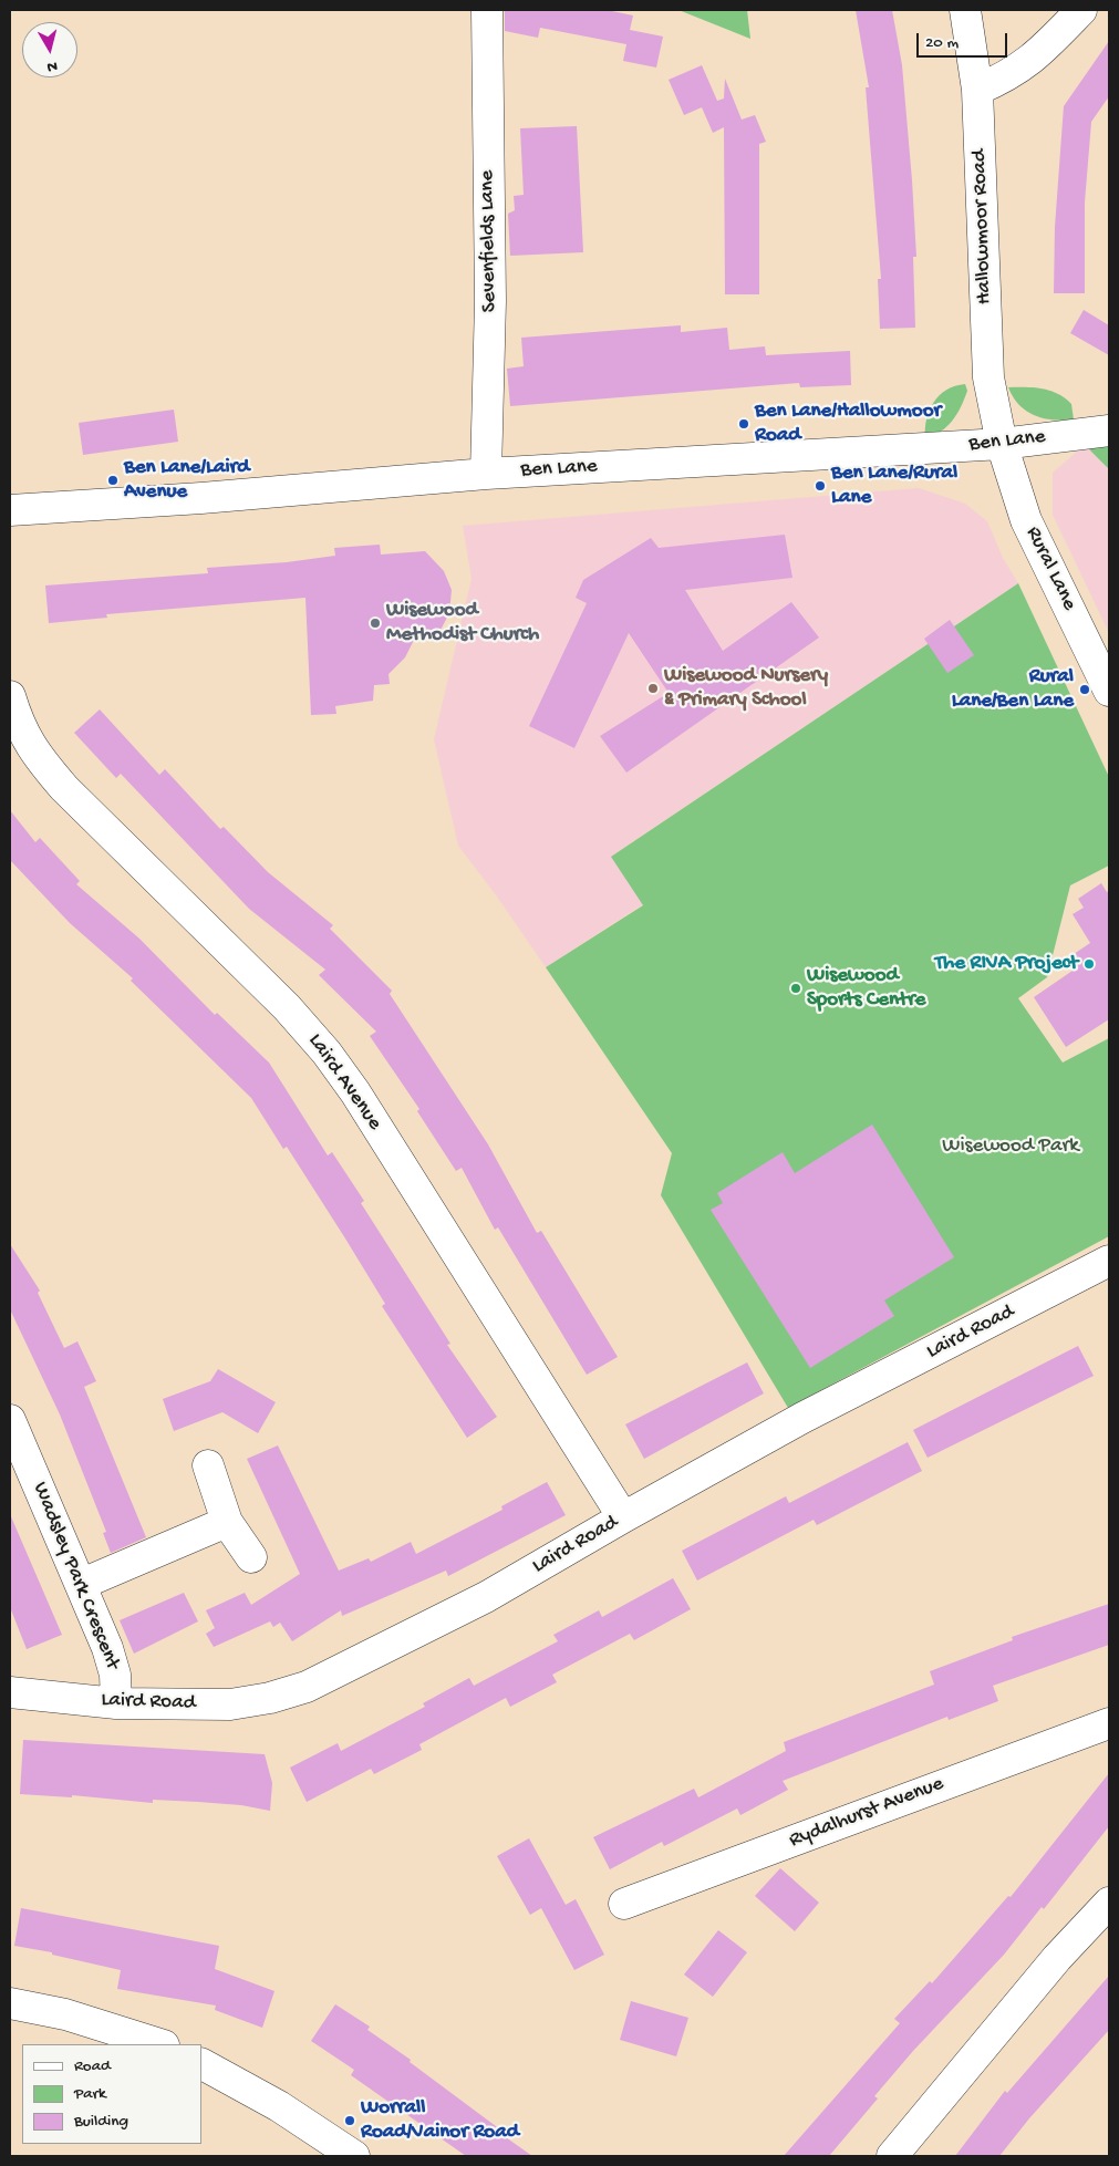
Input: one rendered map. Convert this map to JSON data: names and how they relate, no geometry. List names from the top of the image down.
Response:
{
  "streets": {
    "street": [
      "Hallowmoor Road",
      "Sevenfields Lane",
      "Ben Lane",
      "Rural Lane",
      "Laird Avenue",
      "Laird Road",
      "Wadsley Park Crescent",
      "Rydalhurst Avenue"
    ]
  },
  "crossings": [
    ["Hallowmoor Road", "Ben Lane"],
    ["Hallowmoor Road", "Rural Lane"],
    ["Sevenfields Lane", "Ben Lane"],
    ["Ben Lane", "Rural Lane"],
    ["Laird Avenue", "Laird Road"],
    ["Laird Road", "Wadsley Park Crescent"]
  ],
  "parks": ["Wisewood Park"],
  "places": [
    "Ben Lane/Hallowmoor Road",
    "Ben Lane/Laird Avenue",
    "Ben Lane/Rural Lane",
    "Wisewood Methodist Church",
    "Wisewood Nursery & Primary School",
    "Rural Lane/Ben Lane",
    "The RIVA Project",
    "Wisewood Sports Centre",
    "Worrall Road/Vainor Road"
  ],
  "legend": ["Road", "Park", "Building"],
  "scale_bar": "20 m",
  "north": "bottom"
}
